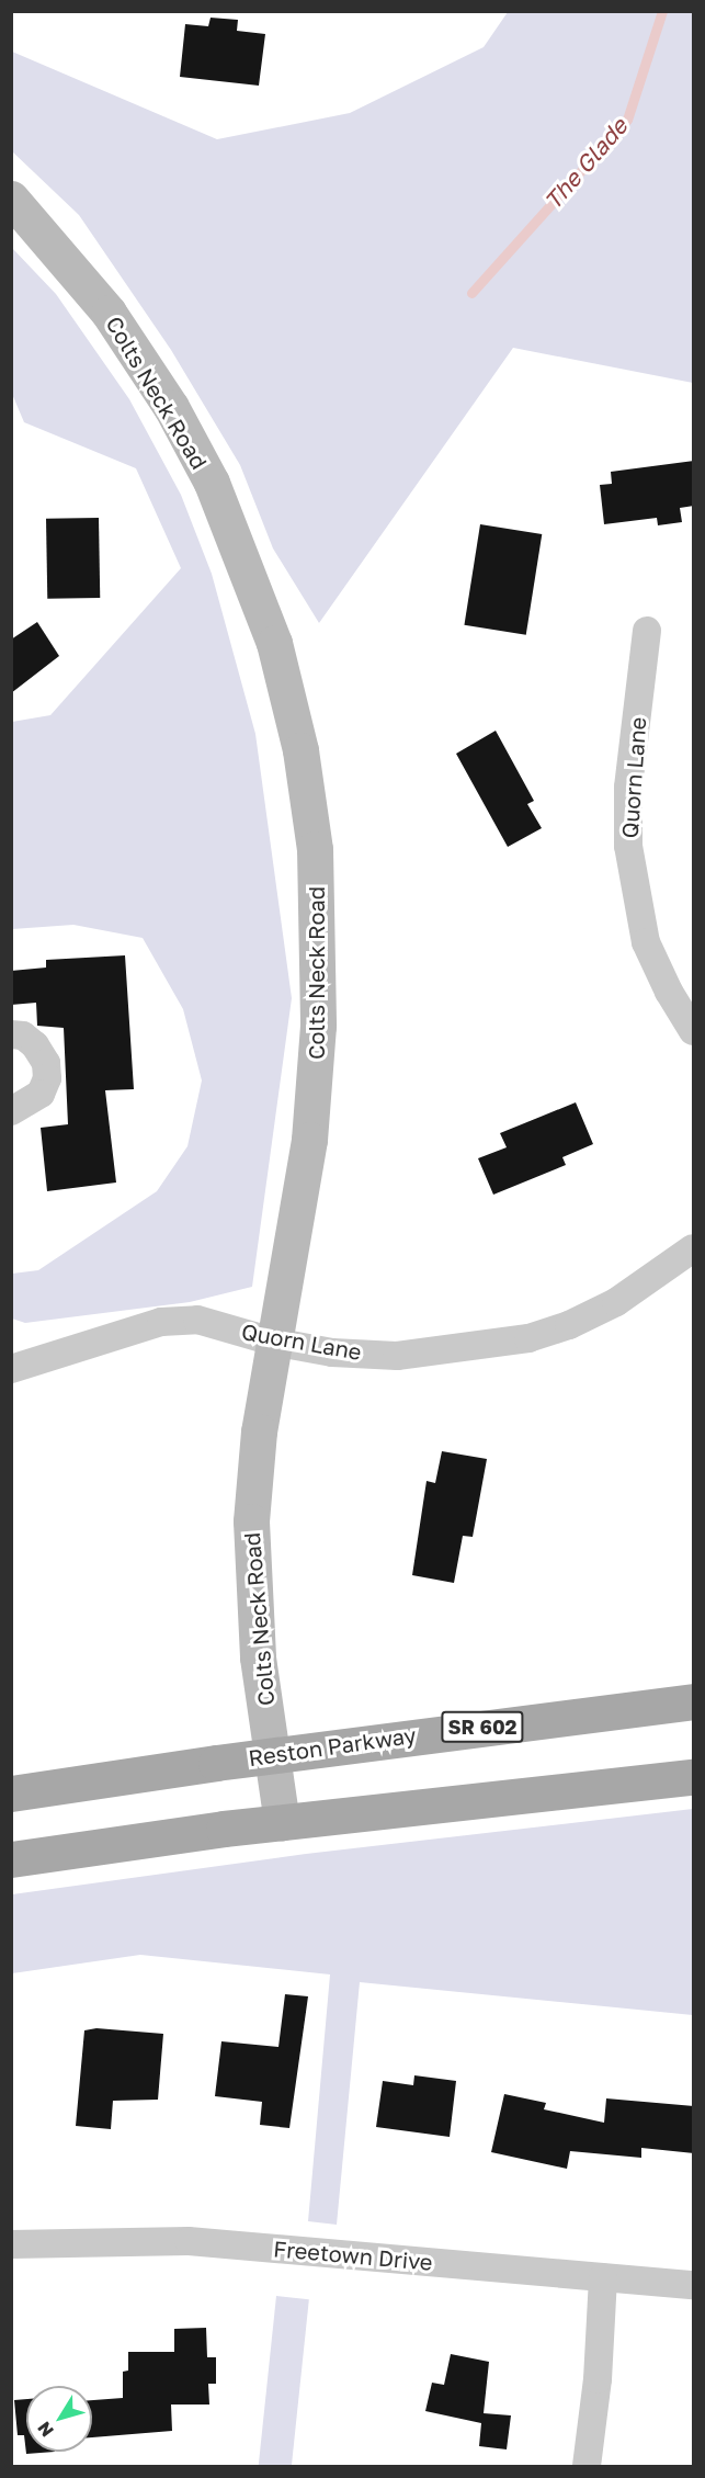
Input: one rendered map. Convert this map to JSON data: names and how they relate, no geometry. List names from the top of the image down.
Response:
{
  "streets": {
    "main road": ["SR 602", "Reston Parkway"],
    "street": ["Colts Neck Road", "Quorn Lane", "Freetown Drive"]
  },
  "crossings": [
    ["Colts Neck Road", "Quorn Lane"],
    ["Colts Neck Road", "Reston Parkway"]
  ],
  "water": ["The Glade"],
  "north": "bottom left"
}
